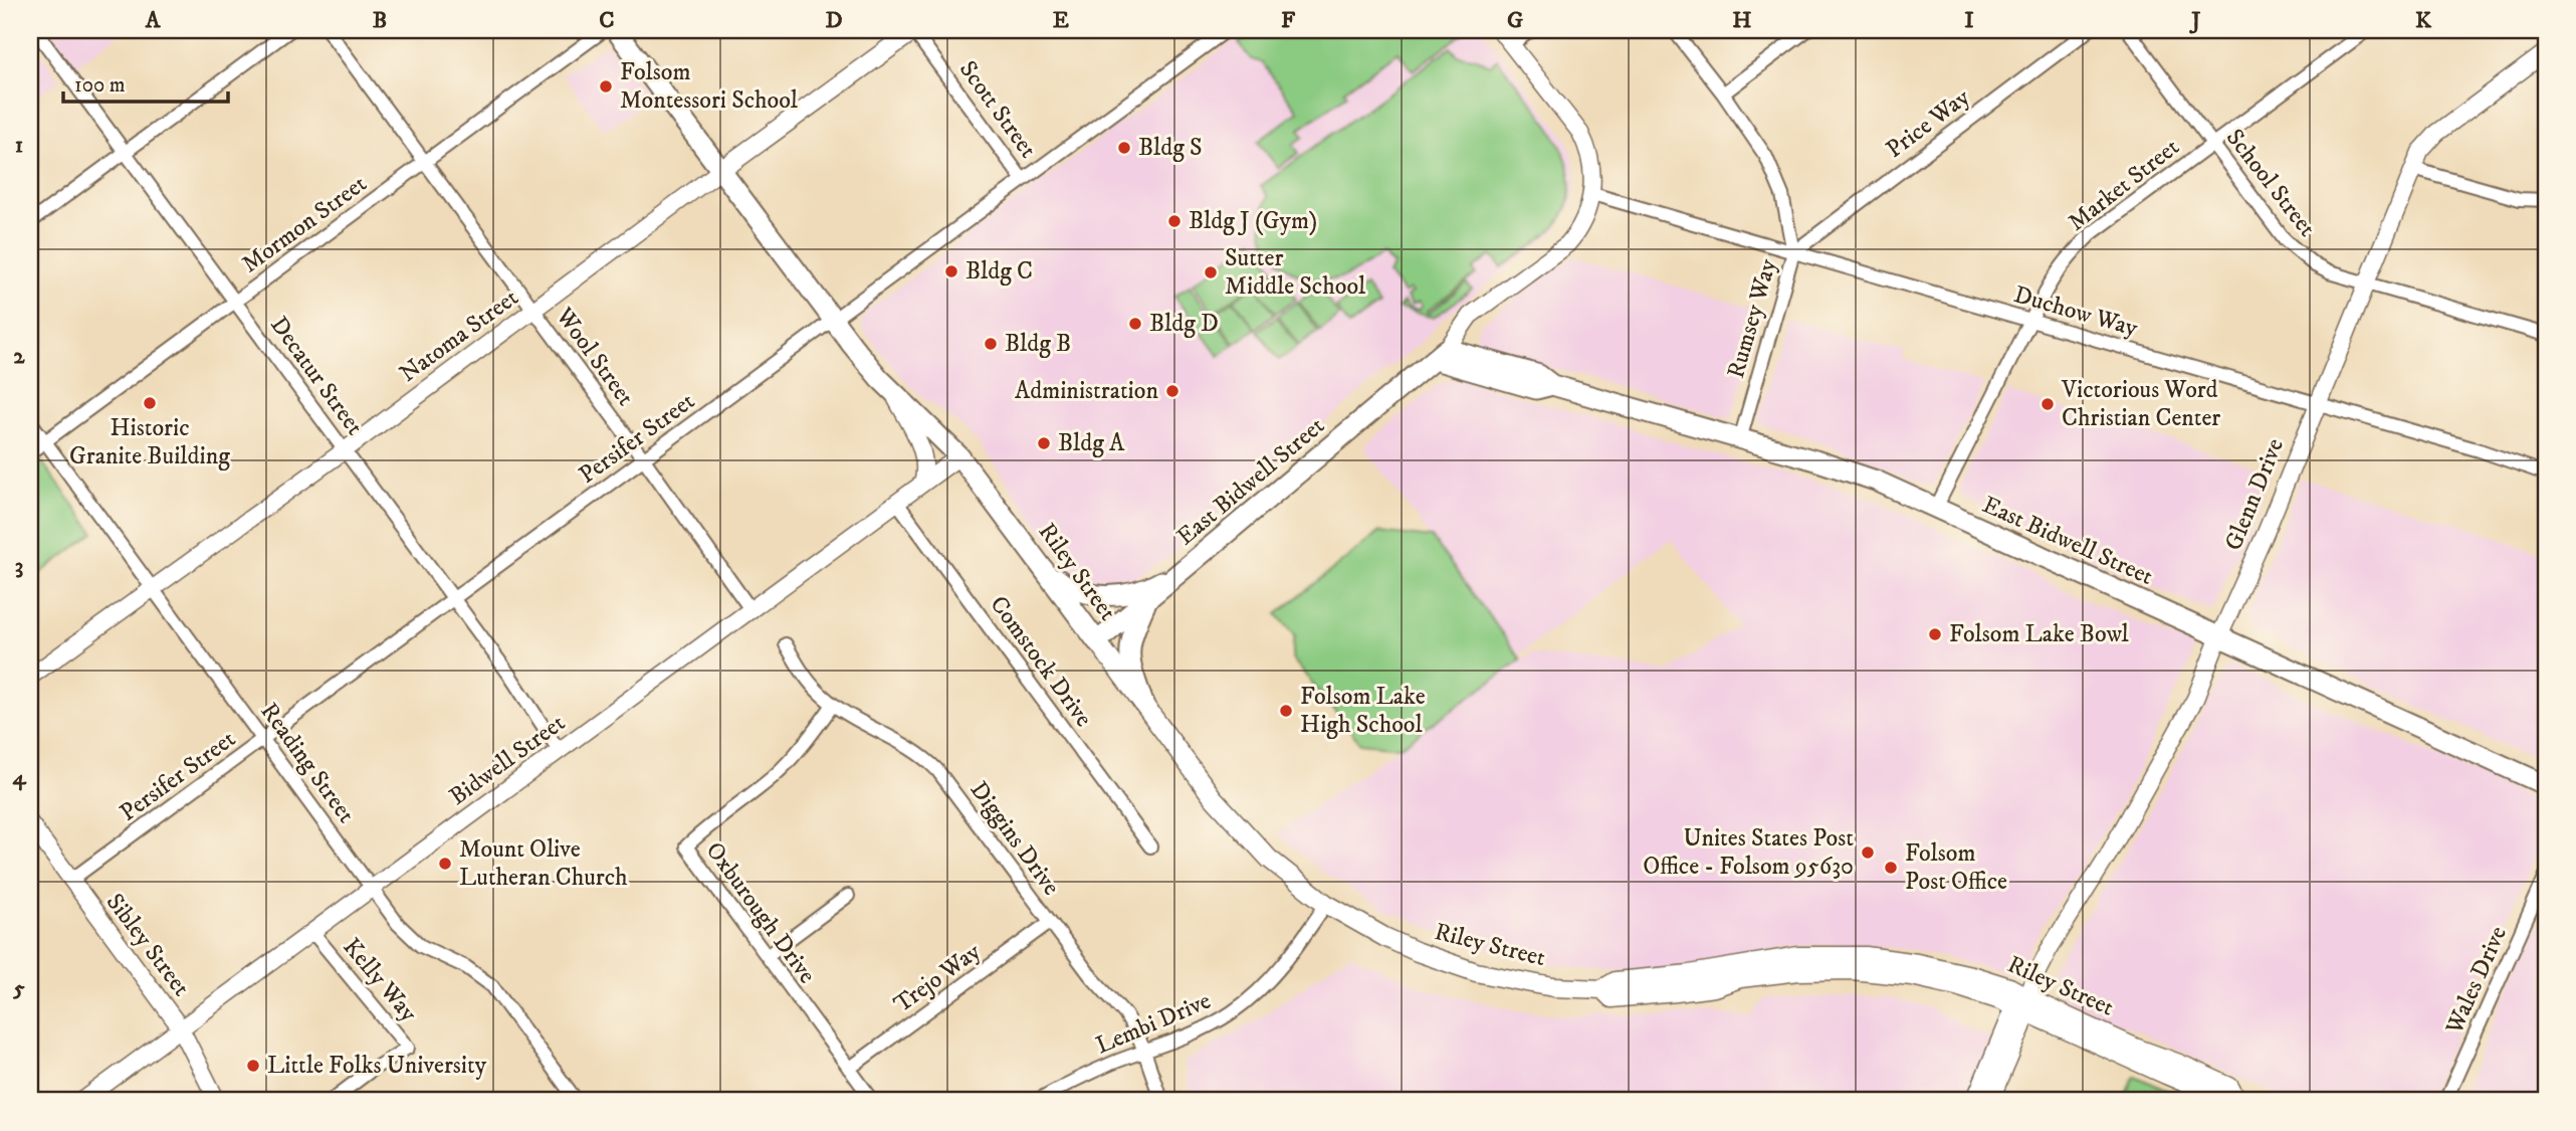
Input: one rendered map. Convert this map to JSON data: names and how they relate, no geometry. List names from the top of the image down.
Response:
{
  "streets": {
    "main road": ["Natoma Street", "East Bidwell Street", "Riley Street"],
    "street": [
      "Scott Street",
      "Price Way",
      "School Street",
      "Market Street",
      "Mormon Street",
      "Duchow Way",
      "Rumsey Way",
      "Wool Street",
      "Decatur Street",
      "Persifer Street",
      "Glenn Drive",
      "Comstock Drive",
      "Bidwell Street",
      "Reading Street",
      "Diggins Drive",
      "Oxburough Drive",
      "Sibley Street",
      "Trejo Way",
      "Kelly Way",
      "Wales Drive",
      "Lembi Drive"
    ]
  },
  "crossings": [
    ["Scott Street", "Natoma Street"],
    ["Scott Street", "Persifer Street"],
    ["Price Way", "Duchow Way"],
    ["Price Way", "Rumsey Way"],
    ["School Street", "Market Street"],
    ["School Street", "Glenn Drive"],
    ["Market Street", "Duchow Way"],
    ["Market Street", "East Bidwell Street"],
    ["Mormon Street", "Wool Street"],
    ["Mormon Street", "Decatur Street"],
    ["Mormon Street", "Reading Street"],
    ["Duchow Way", "Rumsey Way"],
    ["Duchow Way", "Glenn Drive"],
    ["Rumsey Way", "East Bidwell Street"],
    ["Natoma Street", "Wool Street"],
    ["Natoma Street", "Decatur Street"],
    ["Natoma Street", "Riley Street"],
    ["Natoma Street", "Reading Street"],
    ["Wool Street", "Persifer Street"],
    ["Wool Street", "Bidwell Street"],
    ["Decatur Street", "Persifer Street"],
    ["Decatur Street", "Bidwell Street"],
    ["Persifer Street", "Riley Street"],
    ["Persifer Street", "Reading Street"],
    ["Persifer Street", "Sibley Street"],
    ["East Bidwell Street", "Glenn Drive"],
    ["East Bidwell Street", "Riley Street"],
    ["Glenn Drive", "Riley Street"],
    ["Riley Street", "Bidwell Street"],
    ["Riley Street", "Lembi Drive"],
    ["Comstock Drive", "Bidwell Street"],
    ["Bidwell Street", "Reading Street"],
    ["Bidwell Street", "Sibley Street"],
    ["Bidwell Street", "Kelly Way"],
    ["Diggins Drive", "Oxburough Drive"],
    ["Diggins Drive", "Trejo Way"],
    ["Diggins Drive", "Lembi Drive"],
    ["Oxburough Drive", "Trejo Way"]
  ],
  "places": [
    "Folsom Montessori School",
    "Bldg S",
    "Bldg J (Gym)",
    "Bldg C",
    "Sutter Middle School",
    "Bldg D",
    "Bldg B",
    "Administration",
    "Historic Granite Building",
    "Victorious Word Christian Center",
    "Bldg A",
    "Folsom Lake Bowl",
    "Folsom Lake High School",
    "Unites States Post Office - Folsom 95630",
    "Mount Olive Lutheran Church",
    "Folsom Post Office",
    "Little Folks University"
  ],
  "scale_bar": "100 m",
  "grid": {
    "columns": [
      "A",
      "B",
      "C",
      "D",
      "E",
      "F",
      "G",
      "H",
      "I",
      "J",
      "K"
    ],
    "rows": [
      "1",
      "2",
      "3",
      "4",
      "5"
    ]
  }
}
